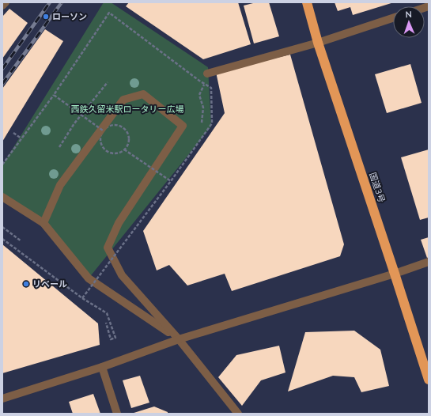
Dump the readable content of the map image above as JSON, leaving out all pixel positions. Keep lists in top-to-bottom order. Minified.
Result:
{"streets":{"highway":["国道3号"]},"parks":["西鉄久留米駅ロータリー広場"],"places":["ローソン","リベール"],"north":"top"}
